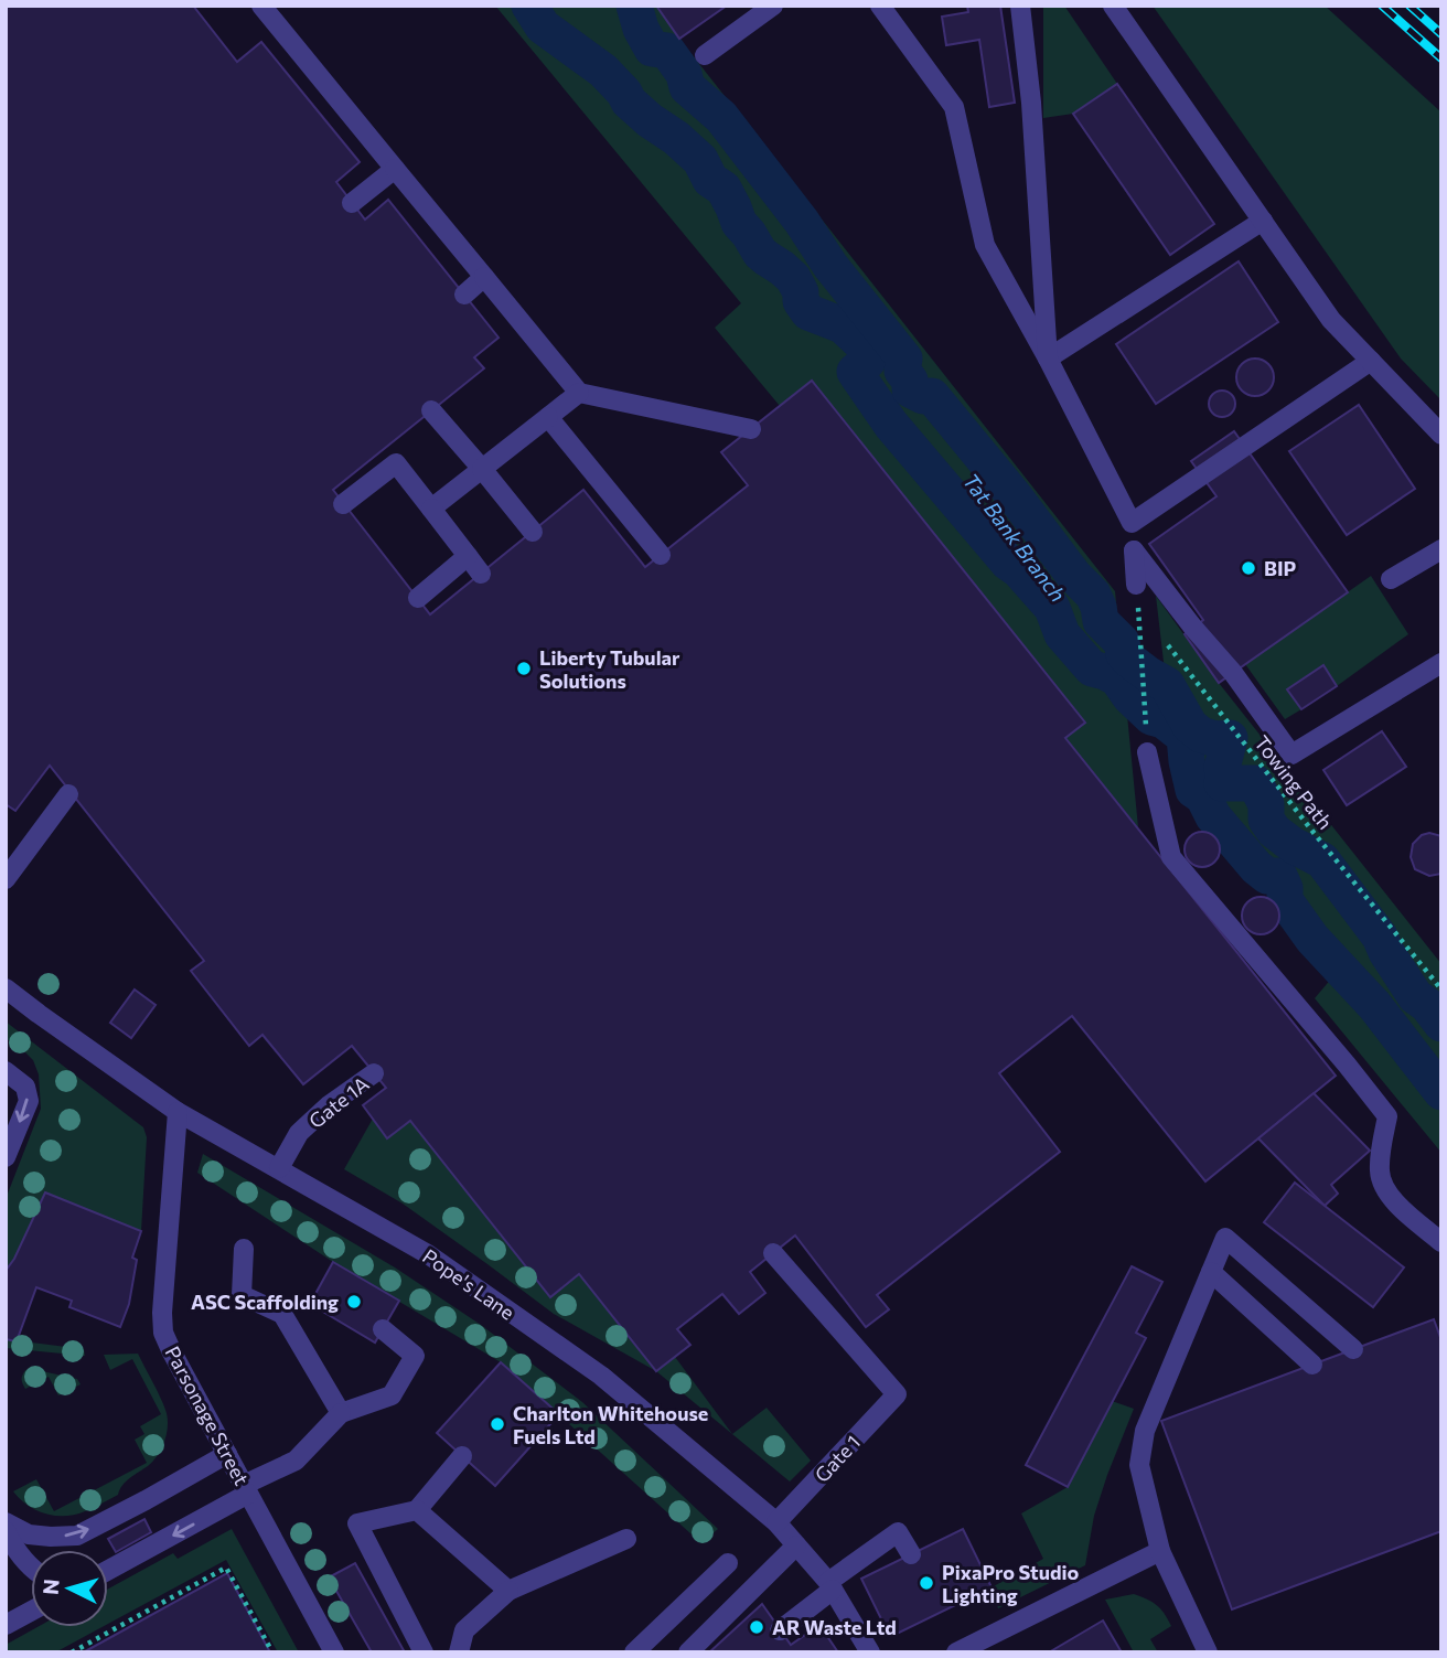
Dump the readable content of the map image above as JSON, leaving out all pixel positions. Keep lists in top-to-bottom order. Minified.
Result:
{"streets":{"street":["Gate 1A","Pope's Lane","Parsonage Street","Gate 1"],"path":["Towing Path"]},"crossings":[["Gate 1A","Pope's Lane"],["Pope's Lane","Parsonage Street"],["Pope's Lane","Gate 1"]],"water":["Tat Bank Branch"],"places":["BIP","Liberty Tubular Solutions","ASC Scaffolding","Charlton Whitehouse Fuels Ltd","PixaPro Studio Lighting","AR Waste Ltd"],"north":"left"}
